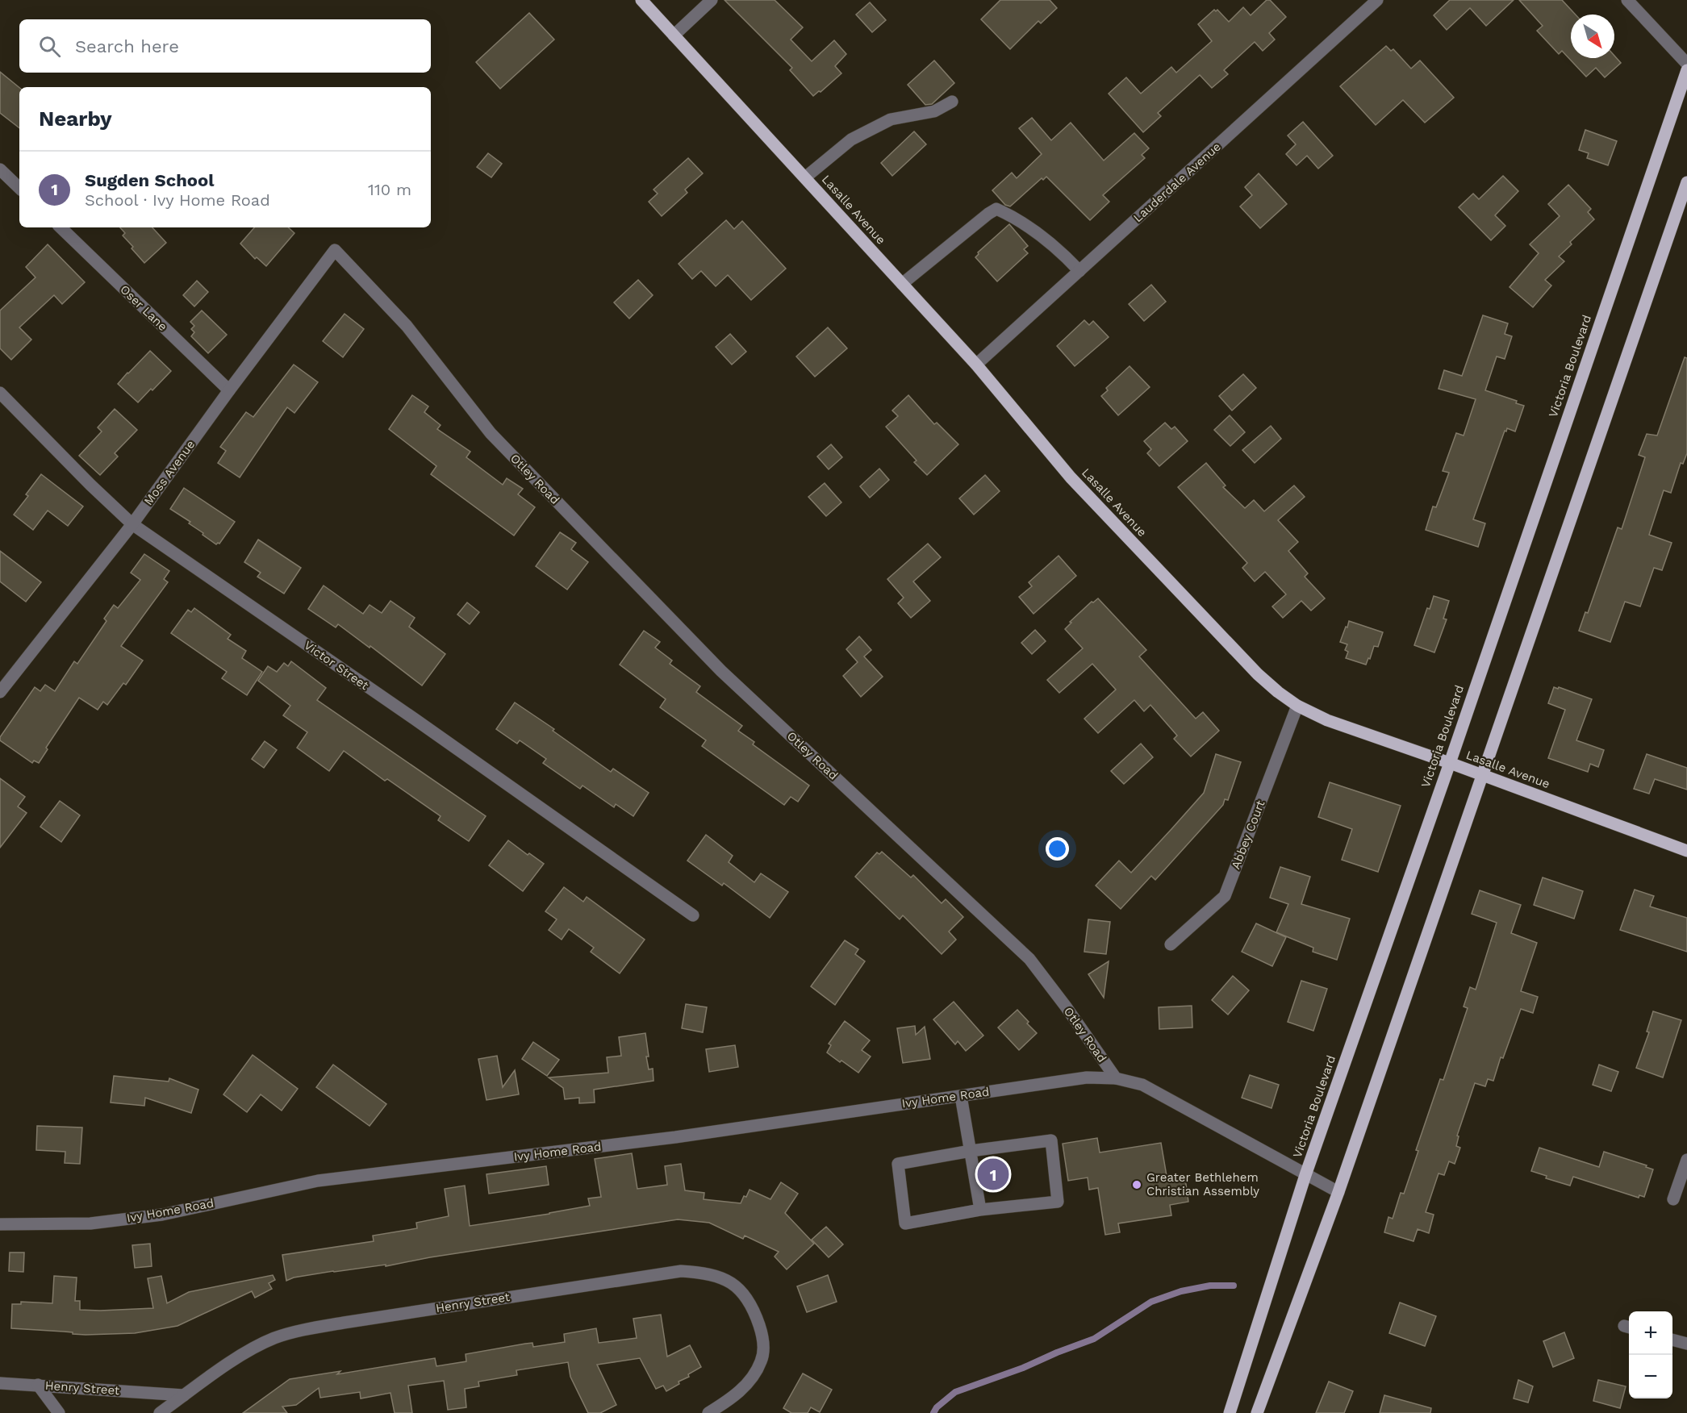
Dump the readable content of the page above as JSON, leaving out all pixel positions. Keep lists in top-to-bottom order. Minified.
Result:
{"streets":{"main road":["Lasalle Avenue","Victoria Boulevard"],"street":["Lauderdale Avenue","Oser Lane","Moss Avenue","Otley Road","Victor Street","Abbey Court","Ivy Home Road","Henry Street"]},"crossings":[["Lauderdale Avenue","Lasalle Avenue"],["Lasalle Avenue","Victoria Boulevard"],["Lasalle Avenue","Abbey Court"],["Oser Lane","Moss Avenue"],["Moss Avenue","Otley Road"],["Moss Avenue","Victor Street"],["Otley Road","Ivy Home Road"]],"places":["Greater Bethlehem Christian Assembly"],"north":"bottom right","page":{"search":"Search here","heading":"Nearby","list":[{"mark":"1","name":"Sugden School","note":"School · Ivy Home Road","value":"110 m"}],"pins":"1","map_buttons":["+","−"]}}
